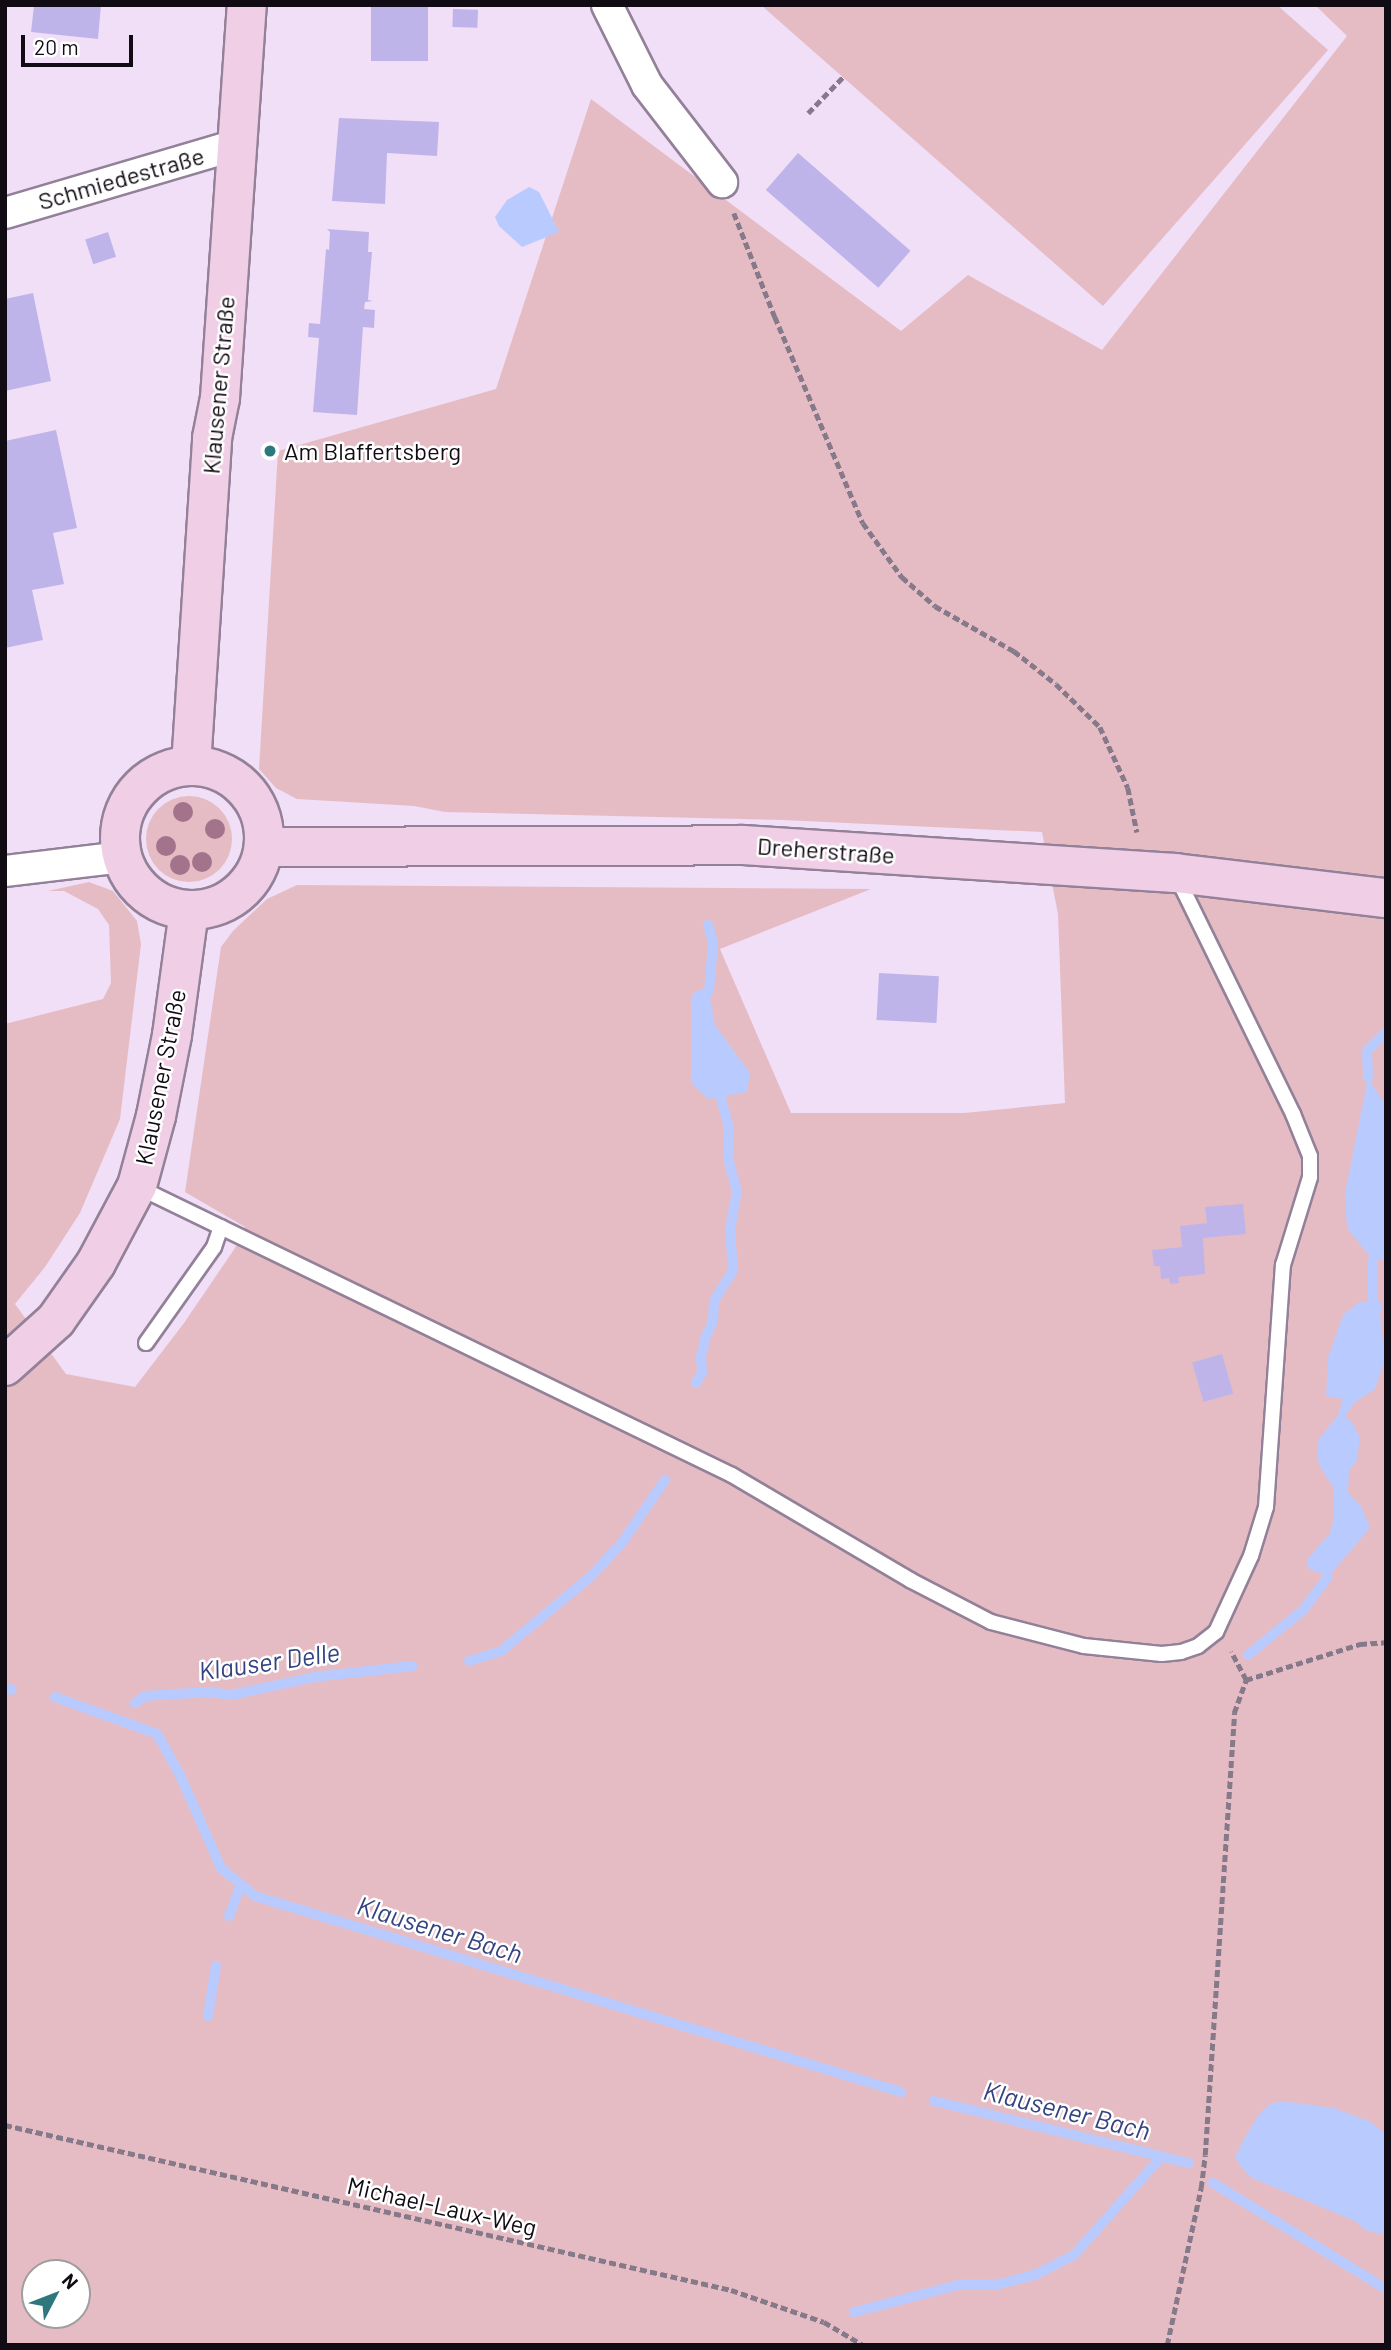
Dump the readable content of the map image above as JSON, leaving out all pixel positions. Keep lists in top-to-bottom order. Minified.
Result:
{"streets":{"main road":["Klausener Straße","Dreherstraße"],"street":["Schmiedestraße"],"path":["Michael-Laux-Weg"]},"crossings":[["Schmiedestraße","Klausener Straße"],["Klausener Straße","Dreherstraße"]],"water":["Klauser Delle","Klausener Bach"],"places":["Am Blaffertsberg"],"scale_bar":"20 m","north":"top right"}
